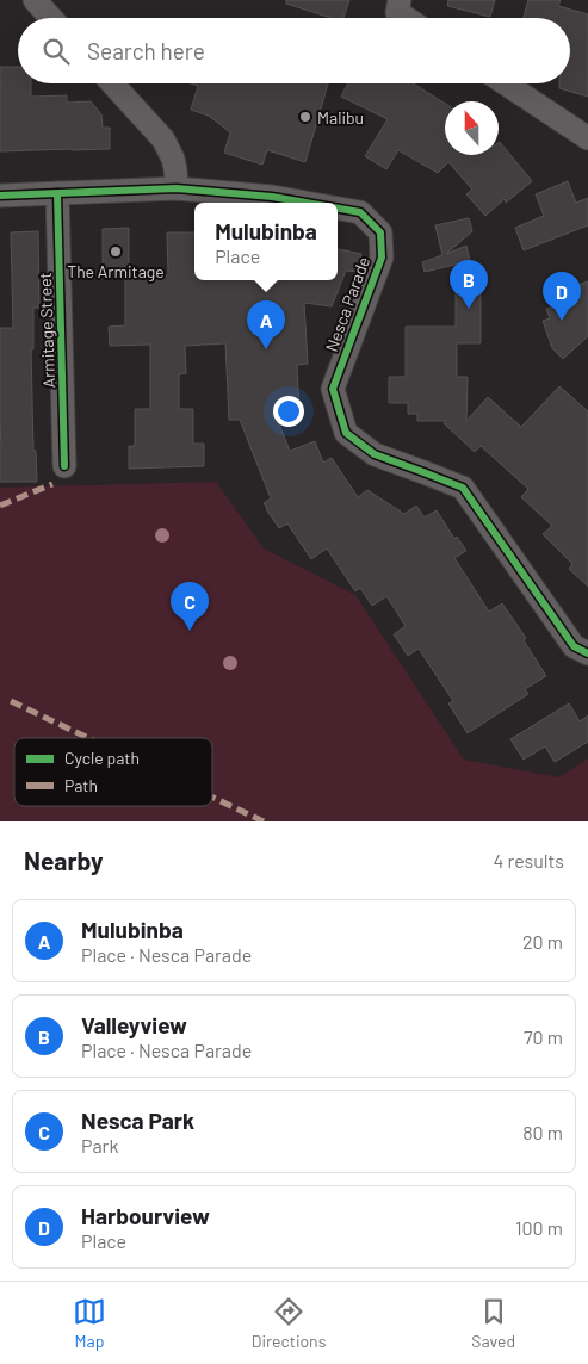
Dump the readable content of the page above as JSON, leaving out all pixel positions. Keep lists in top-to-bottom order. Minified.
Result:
{"streets":{"street":["Nesca Parade","Armitage Street"]},"crossings":[["Nesca Parade","Armitage Street"]],"places":["Malibu","The Armitage"],"legend":["Cycle path","Path"],"north":"top","page":{"search":"Search here","popup":["Mulubinba","Place"],"pins":["B","D","A","C"],"heading":["Nearby","4 results"],"list":[{"mark":"A","name":"Mulubinba","note":"Place · Nesca Parade","value":"20 m"},{"mark":"B","name":"Valleyview","note":"Place · Nesca Parade","value":"70 m"},{"mark":"C","name":"Nesca Park","note":"Park","value":"80 m"},{"mark":"D","name":"Harbourview","note":"Place","value":"100 m"}],"nav":["Map","Directions","Saved"]}}
